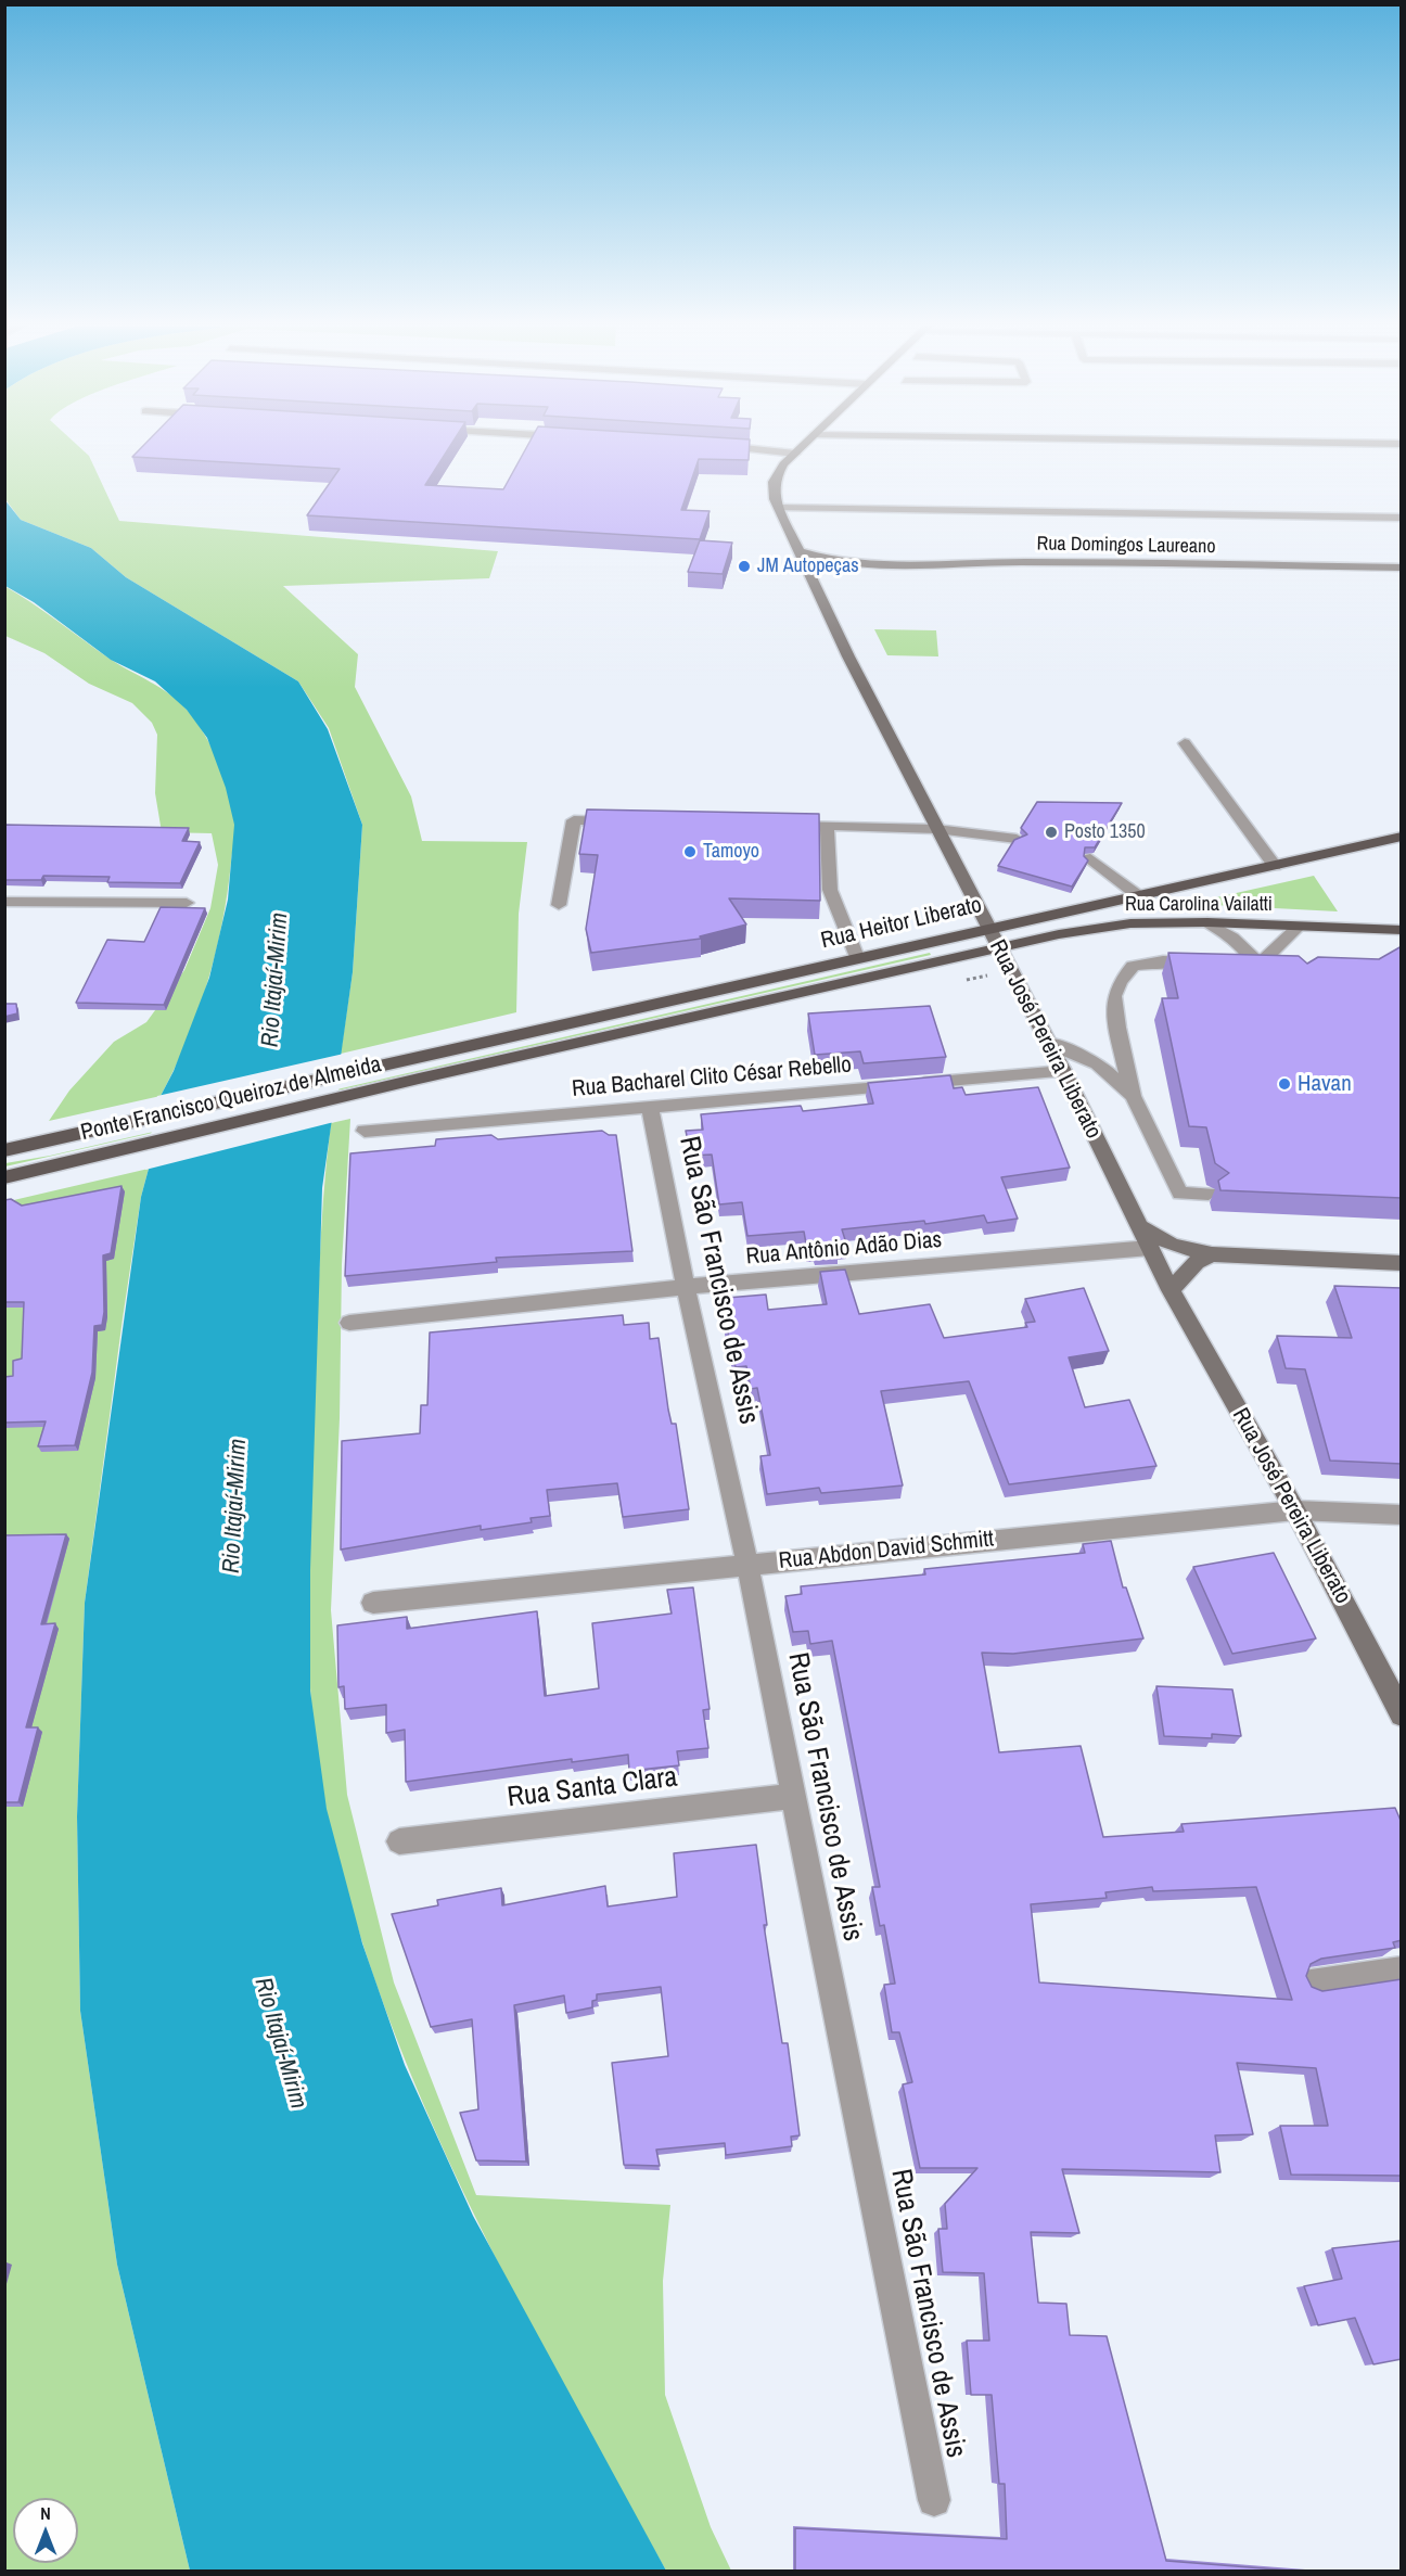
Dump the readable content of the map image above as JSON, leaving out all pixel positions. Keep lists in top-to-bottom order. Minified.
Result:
{"streets":{"main road":["Rua Domingos Laureano","Rua Carolina Vailatti","Rua Heitor Liberato","Rua José Pereira Liberato","Ponte Francisco Queiroz de Almeida"],"street":["Rua Bacharel Clito César Rebello","Rua Antônio Adão Dias","Rua São Francisco de Assis","Rua Abdon David Schmitt","Rua Santa Clara"]},"crossings":[["Rua Domingos Laureano","Rua José Pereira Liberato"],["Rua Carolina Vailatti","Rua Heitor Liberato"],["Rua Carolina Vailatti","Rua José Pereira Liberato"],["Rua Heitor Liberato","Rua José Pereira Liberato"],["Rua Heitor Liberato","Ponte Francisco Queiroz de Almeida"],["Rua José Pereira Liberato","Rua Bacharel Clito César Rebello"],["Rua José Pereira Liberato","Rua Antônio Adão Dias"],["Rua José Pereira Liberato","Rua Abdon David Schmitt"],["Rua Bacharel Clito César Rebello","Rua São Francisco de Assis"],["Rua Antônio Adão Dias","Rua São Francisco de Assis"],["Rua São Francisco de Assis","Rua Abdon David Schmitt"],["Rua São Francisco de Assis","Rua Santa Clara"]],"water":["Rio Itajaí-Mirim"],"places":["JM Autopeças","Posto 1350","Tamoyo","Havan"],"north":"top"}
